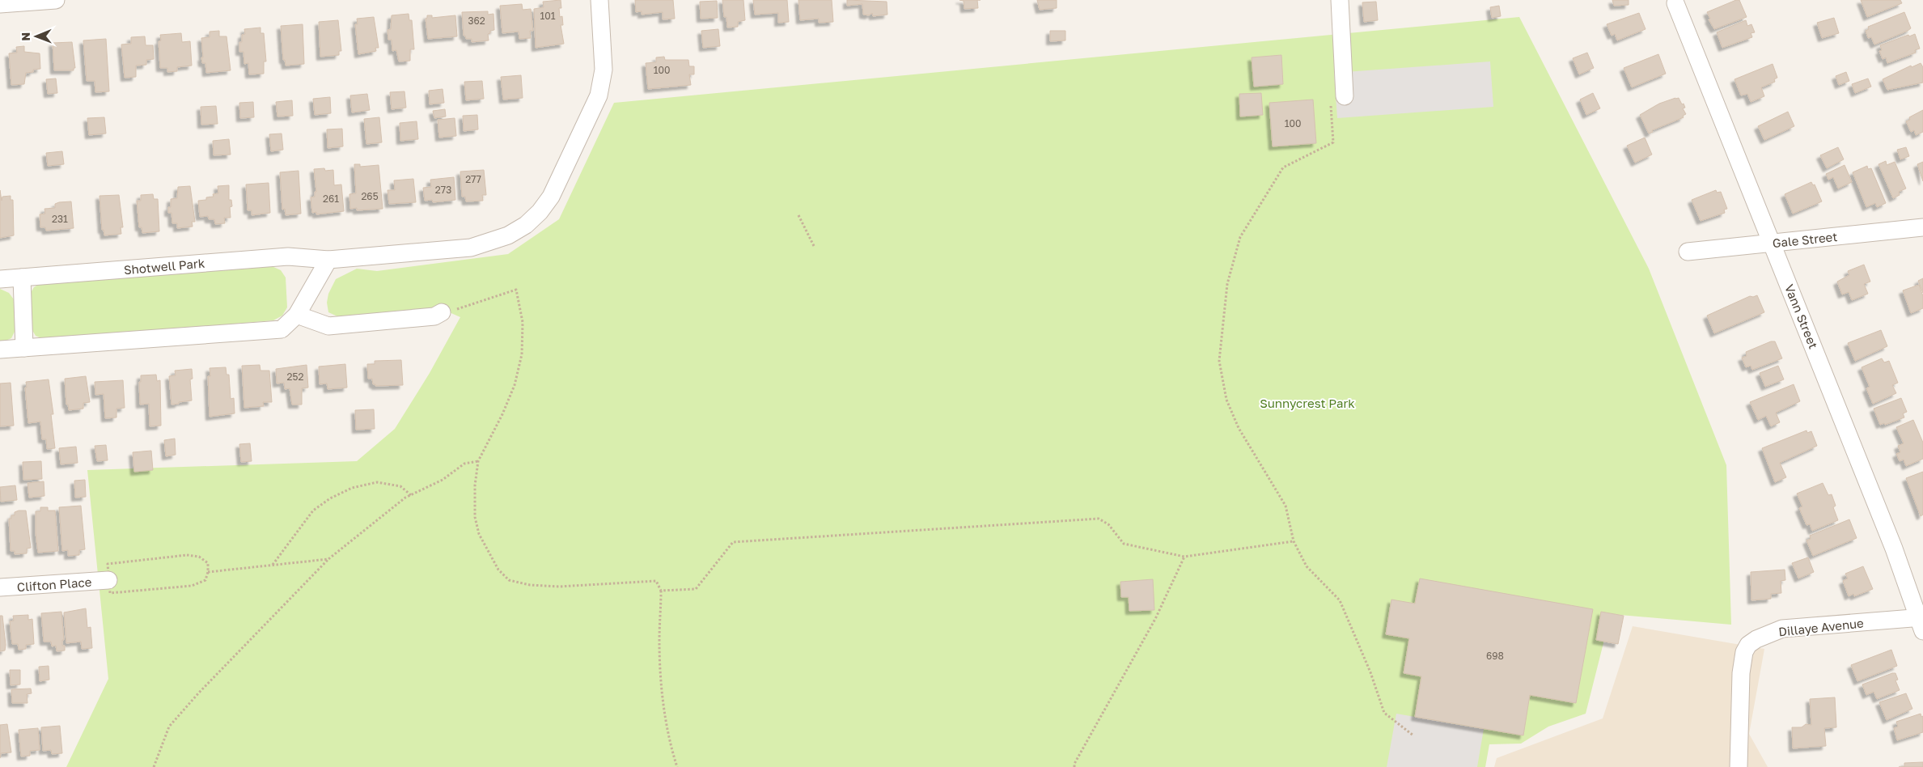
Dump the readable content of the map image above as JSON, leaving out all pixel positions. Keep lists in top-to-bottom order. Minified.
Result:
{"streets":{"street":["Gale Street","Shotwell Park","Vann Street","Clifton Place","Dillaye Avenue"]},"crossings":[["Gale Street","Vann Street"],["Vann Street","Dillaye Avenue"]],"parks":["Sunnycrest Park"],"house_numbers":["101","362","100","100","277","273","265","261","231","252","698"],"north":"left"}
